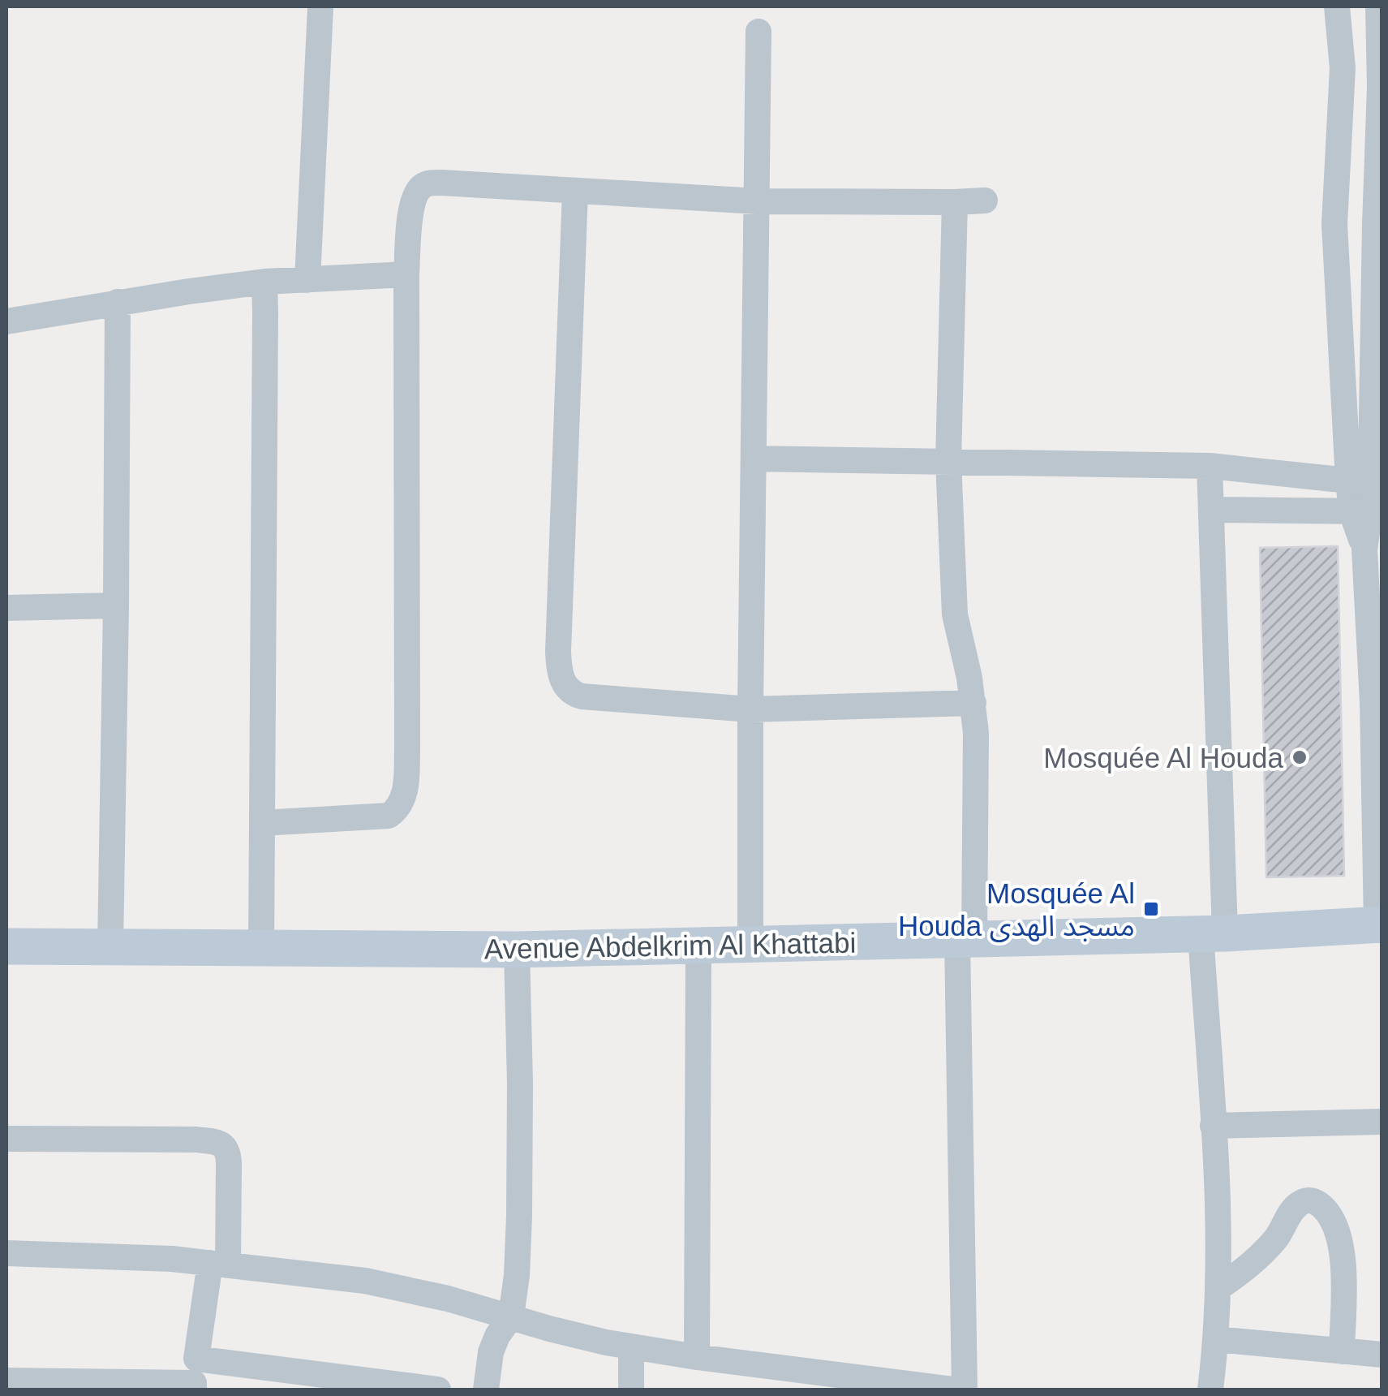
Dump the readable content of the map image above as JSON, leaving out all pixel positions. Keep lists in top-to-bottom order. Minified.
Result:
{"streets":{"main road":["Avenue Abdelkrim Al Khattabi"]},"places":{"other":["Mosquée Al Houda"],"transit":["Mosquée Al Houda مسجد الهدى"]}}
